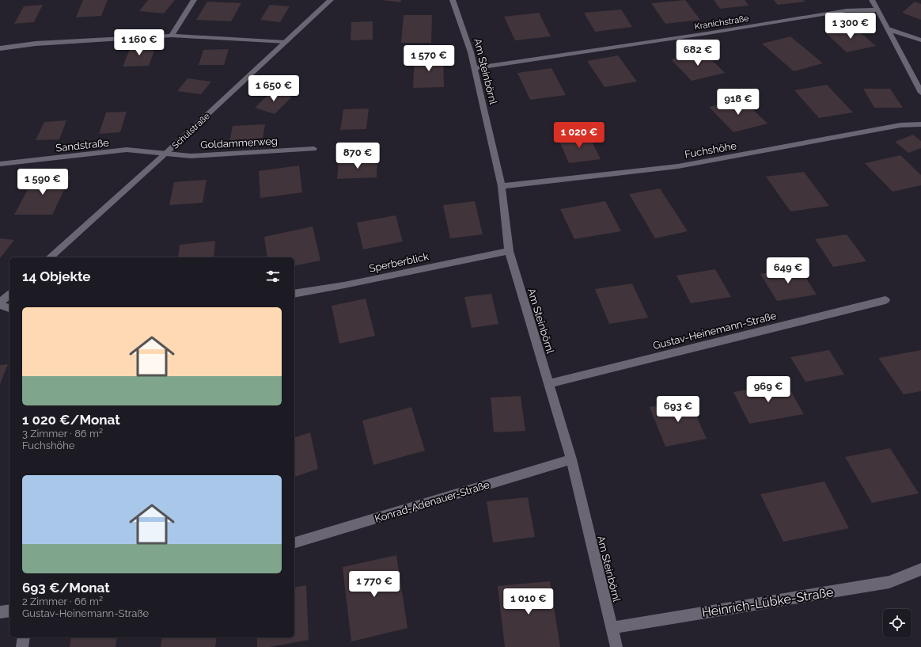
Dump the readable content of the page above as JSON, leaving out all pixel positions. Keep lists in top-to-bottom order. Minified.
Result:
{"streets":{"street":["Kranichstraße","Am Steinbörnl","Schulstraße","Goldammerweg","Sandstraße","Fuchshöhe","Sperberblick","Gustav-Heinemann-Straße","Konrad-Adenauer-Straße","Heinrich-Lübke-Straße"]},"crossings":[["Kranichstraße","Am Steinbörnl"],["Am Steinbörnl","Fuchshöhe"],["Am Steinbörnl","Sperberblick"],["Am Steinbörnl","Gustav-Heinemann-Straße"],["Am Steinbörnl","Konrad-Adenauer-Straße"],["Am Steinbörnl","Heinrich-Lübke-Straße"],["Schulstraße","Goldammerweg"],["Schulstraße","Sandstraße"],["Goldammerweg","Sandstraße"]],"page":{"price":["1 300 €","1 160 €","682 €","1 570 €","1 650 €","918 €","1 020 €","870 €","1 590 €","649 €","969 €","693 €","1 770 €","1 010 €"],"heading":"14 Objekte","list":[{"name":"1 020 €/Monat","note":"3 Zimmer · 86 m² · Fuchshöhe"},{"name":"693 €/Monat","note":"2 Zimmer · 66 m² · Gustav-Heinemann-Straße"}]}}
